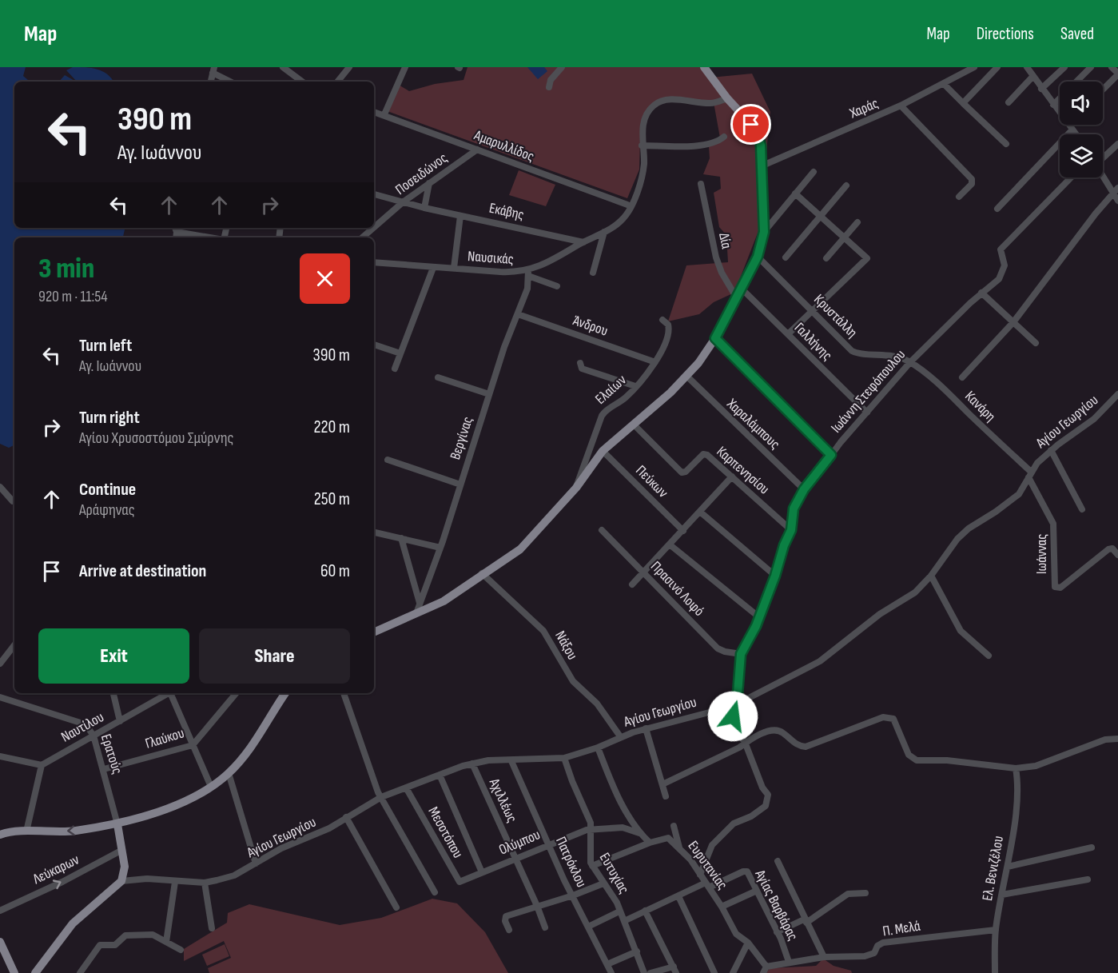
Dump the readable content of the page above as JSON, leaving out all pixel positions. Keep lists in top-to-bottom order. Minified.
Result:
{"streets":{"main road":["Ερατούς"],"street":["Χαράς","Αμαρυλλίδος","Ποσειδώνος","Εκάβης","Δία","Ναυσικάς","Κρυστάλλη","Άνδρου","Γαλλήνης","Ελαίων","Ιωάννη Στεφόπουλου","Κανάρη","Αγίου Γεωργίου","Χαραλάμπους","Βεργίνας","Καρπενησίου","Πεύκων","Ιωάννας","Πρασινό Λοφό","Νάξου","Ναυτίλου","Γλαύκου","Αχιλλέως","Μεσοτόπου","Ολύμπου","Πατρόκλου","Ευρυτανίας","Ελ. Βενιζέλου","Λεύκαρων","Ευτυχίας","Αγίας Βαρβάρας","Π. Μελά"]},"crossings":[["Αμαρυλλίδος","Ποσειδώνος"],["Ποσειδώνος","Εκάβης"],["Εκάβης","Ναυσικάς"],["Ναυσικάς","Βεργίνας"],["Κρυστάλλη","Ιωάννη Στεφόπουλου"],["Κρυστάλλη","Κανάρη"],["Άνδρου","Ελαίων"],["Άνδρου","Βεργίνας"],["Γαλλήνης","Ιωάννη Στεφόπουλου"],["Ιωάννη Στεφόπουλου","Κανάρη"],["Ιωάννη Στεφόπουλου","Αγίου Γεωργίου"],["Ιωάννη Στεφόπουλου","Χαραλάμπους"],["Ιωάννη Στεφόπουλου","Καρπενησίου"],["Ιωάννη Στεφόπουλου","Πρασινό Λοφό"],["Κανάρη","Αγίου Γεωργίου"],["Κανάρη","Ιωάννας"],["Αγίου Γεωργίου","Ιωάννας"],["Αγίου Γεωργίου","Νάξου"],["Αγίου Γεωργίου","Ερατούς"],["Αγίου Γεωργίου","Αχιλλέως"],["Αγίου Γεωργίου","Μεσοτόπου"],["Αγίου Γεωργίου","Πατρόκλου"],["Αγίου Γεωργίου","Ευτυχίας"],["Ναυτίλου","Ερατούς"],["Γλαύκου","Ερατούς"],["Ερατούς","Λεύκαρων"],["Αχιλλέως","Ολύμπου"],["Μεσοτόπου","Ολύμπου"],["Ολύμπου","Πατρόκλου"],["Ολύμπου","Ευτυχίας"],["Ευρυτανίας","Αγίας Βαρβάρας"],["Ευρυτανίας","Π. Μελά"],["Ελ. Βενιζέλου","Π. Μελά"],["Αγίας Βαρβάρας","Π. Μελά"]],"one_way":["Λεύκαρων"],"page":{"header":"Map","nav":["Map","Directions","Saved"],"turn":["390 m","Αγ. Ιωάννου"],"heading":["3 min","920 m · 11:54"],"list":[{"name":"Turn left","note":"Αγ. Ιωάννου","value":"390 m"},{"name":"Turn right","note":"Αγίου Χρυσοστόμου Σμύρνης","value":"220 m"},{"name":"Continue","note":"Αράφηνας","value":"250 m"},{"name":"Arrive at destination","value":"60 m"}],"buttons":["Exit","Share"]}}
